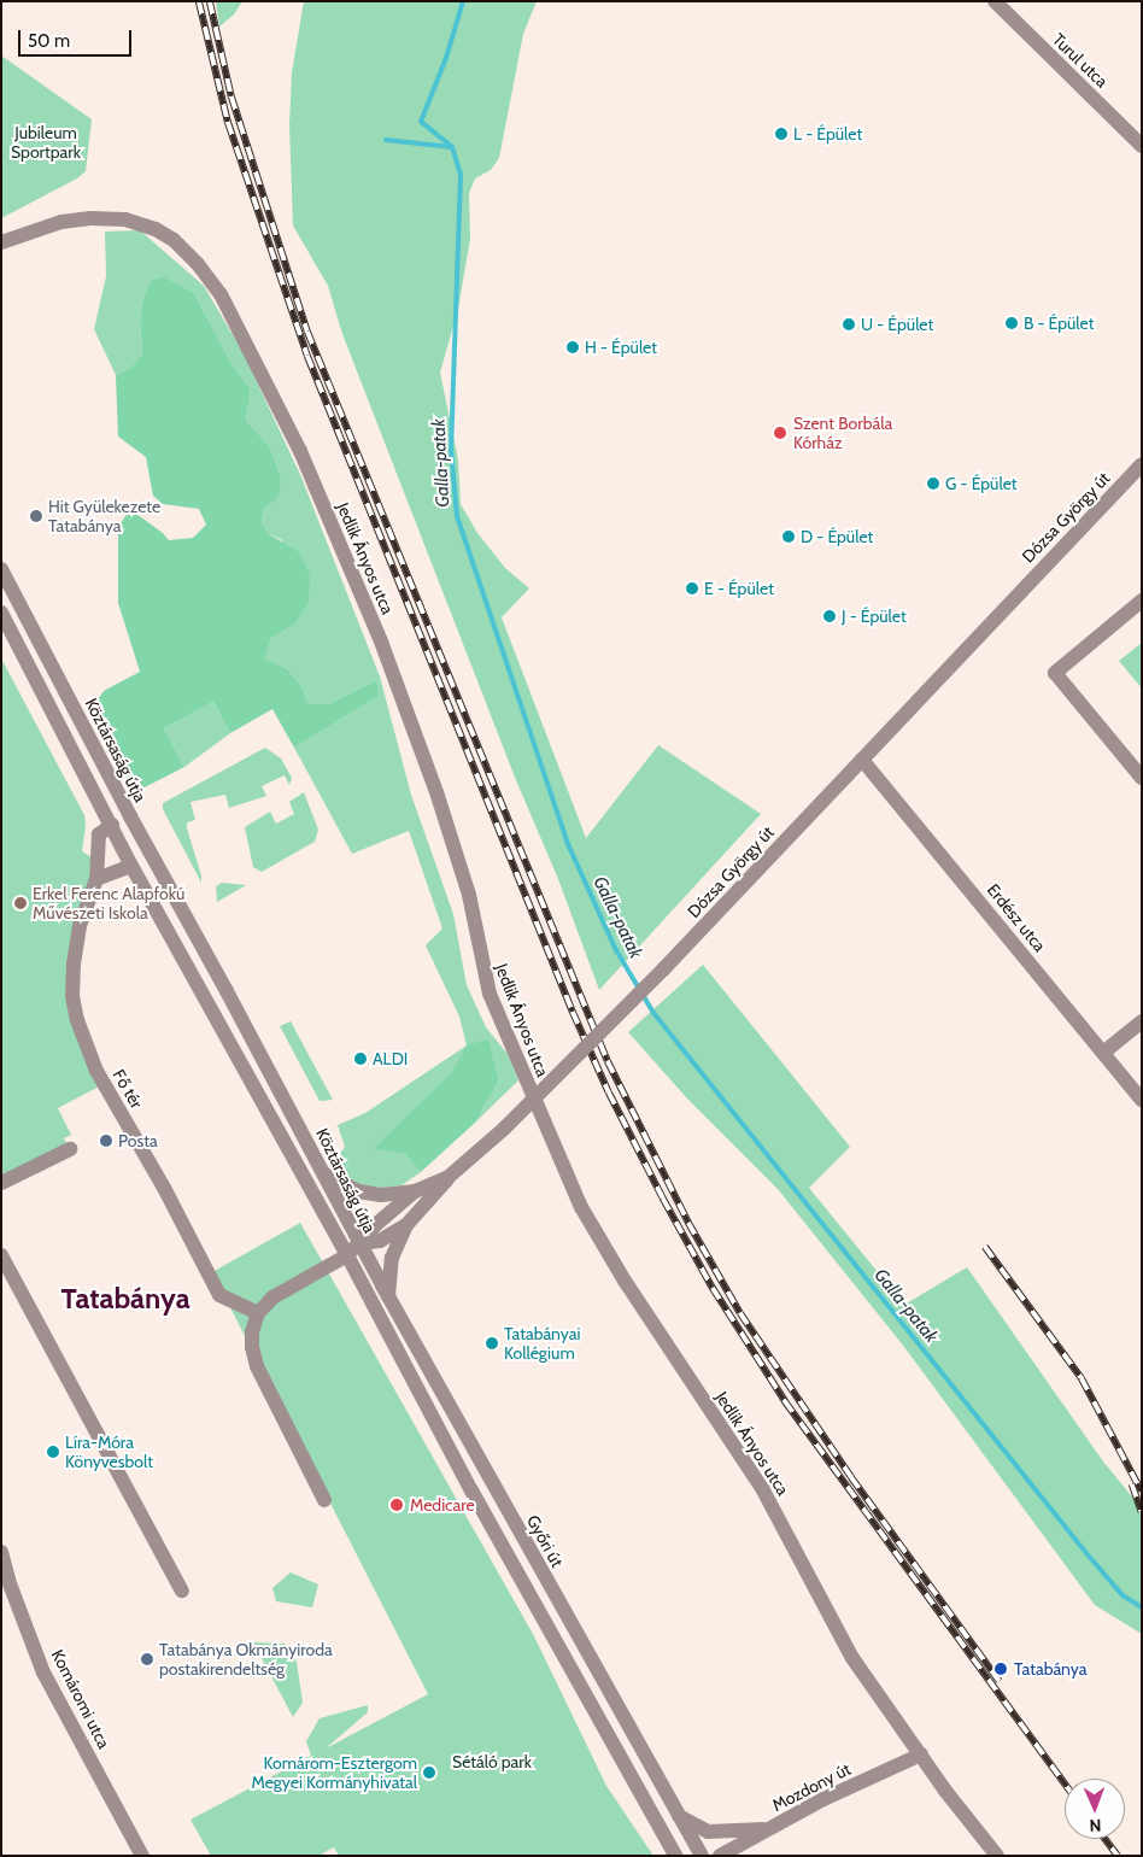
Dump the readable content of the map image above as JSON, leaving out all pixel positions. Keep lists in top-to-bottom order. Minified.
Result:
{"streets":{"street":["Turul utca","Dózsa György út","Jedlik Ányos utca","Köztársaság útja","Erdész utca","Fő tér","Győri út","Komáromi utca","Mozdony út"]},"crossings":[["Dózsa György út","Köztársaság útja"],["Dózsa György út","Erdész utca"],["Dózsa György út","Győri út"],["Jedlik Ányos utca","Mozdony út"],["Köztársaság útja","Fő tér"],["Köztársaság útja","Győri út"]],"districts":["Tatabánya"],"water":["Galla-patak"],"parks":["Jubileum Sportpark","Sétáló park"],"places":["L - Épület","B - Épület","U - Épület","H - Épület","Szent Borbála Kórház","G - Épület","Hit Gyülekezete Tatabánya","D - Épület","E - Épület","J - Épület","Erkel Ferenc Alapfokú Művészeti Iskola","ALDI","Posta","Tatabányai Kollégium","Líra-Móra Könyvesbolt","Medicare","Tatabánya Okmányiroda postakirendeltség","Tatabánya","Komárom-Esztergom Megyei Kormányhivatal"],"scale_bar":"50 m","north":"bottom"}
